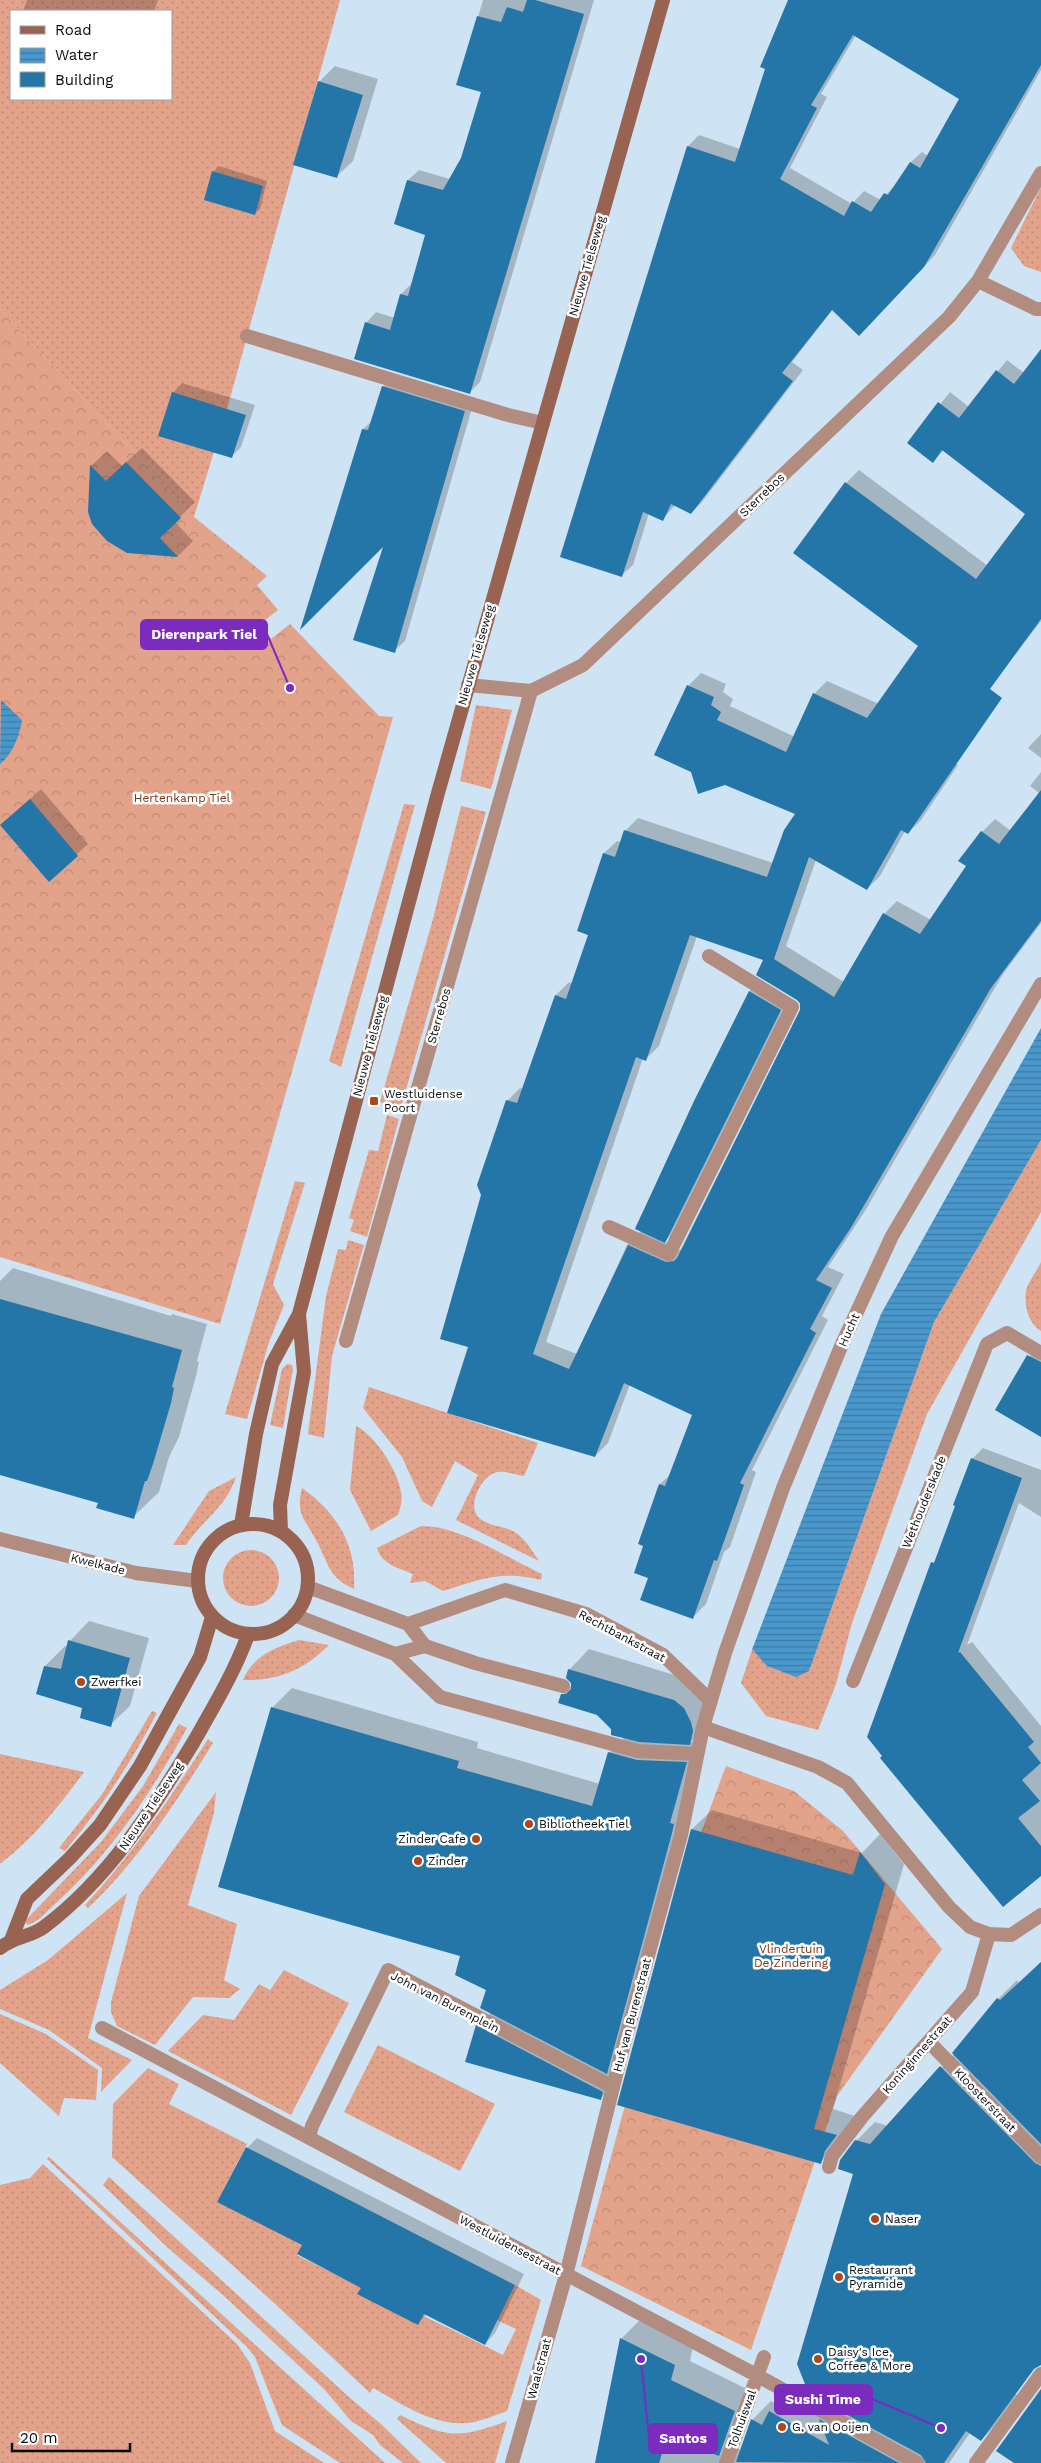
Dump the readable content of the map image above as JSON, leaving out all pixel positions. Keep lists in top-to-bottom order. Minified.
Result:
{"streets":{"main road":["Nieuwe Tielseweg"],"street":["Sterrebos","Hucht","Wethouderskade","Kwelkade","Rechtbankstraat","John van Burenplein","Huf van Burenstraat","Koninginnestraat","Kloosterstraat","Westluidensestraat","Waalstraat","Tolhuiswal"]},"crossings":[["Nieuwe Tielseweg","Kwelkade"],["Hucht","Rechtbankstraat"],["John van Burenplein","Huf van Burenstraat"],["John van Burenplein","Westluidensestraat"],["Huf van Burenstraat","Westluidensestraat"],["Huf van Burenstraat","Waalstraat"],["Koninginnestraat","Kloosterstraat"],["Westluidensestraat","Waalstraat"],["Westluidensestraat","Tolhuiswal"]],"parks":["Hertenkamp Tiel","Vlindertuin De Zindering"],"places":{"other":["Dierenpark Tiel","Zwerfkei","Bibliotheek Tiel","Zinder Cafe","Zinder","Naser","Restaurant Pyramide","Santos","Daisy's Ice, Coffee & More","G. van Ooijen","Sushi Time"],"transit":["Westluidense Poort"]},"legend":["Road","Water","Building"],"scale_bar":"20 m"}
